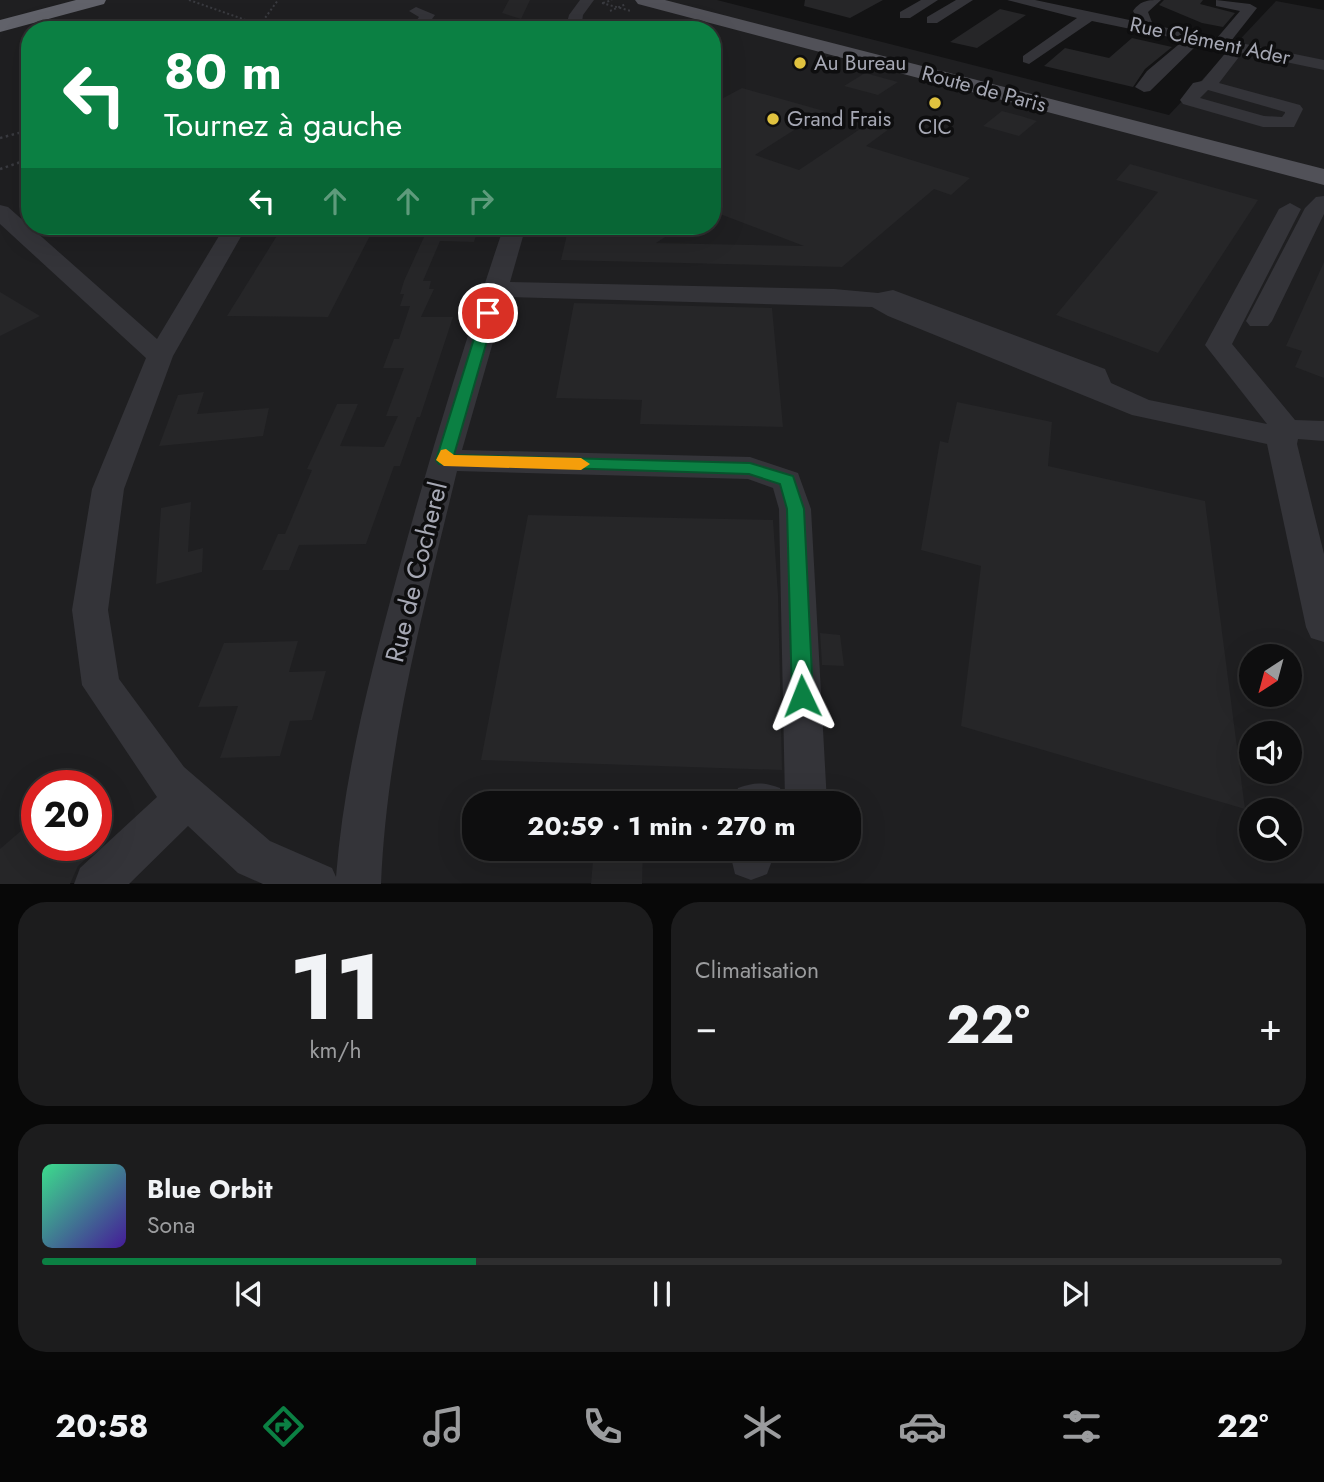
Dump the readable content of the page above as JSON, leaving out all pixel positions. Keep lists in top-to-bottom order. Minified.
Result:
{"streets":{"main road":["Route de Paris"],"street":["Rue Clément Ader","Rue de Cocherel"]},"places":["Au Bureau","CIC","Grand Frais"],"north":"bottom left","page":{"turn":["80 m","Tournez à gauche"],"limit":"20","trip":"20:59 · 1 min · 270 m","tile":[["11","km/h"],"Climatisation"],"heat":["−","22°","+"],"song":["Blue Orbit","Sona"],"tabs":["20:58","22°"]}}
